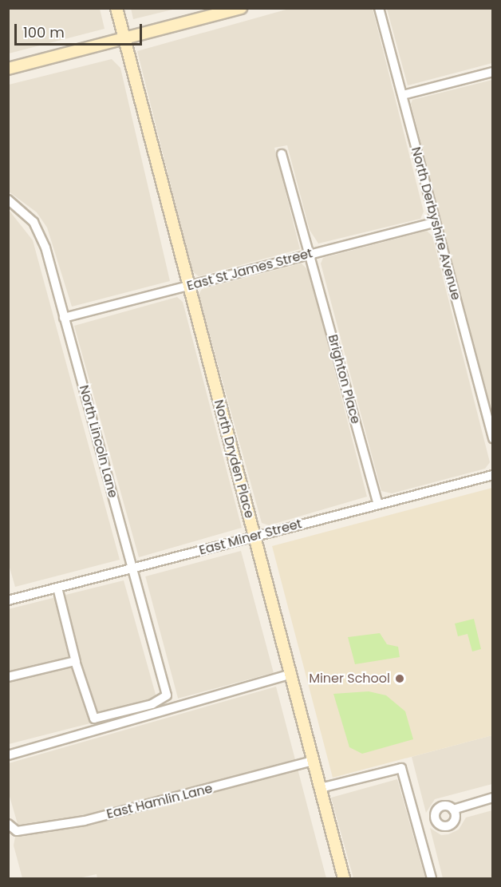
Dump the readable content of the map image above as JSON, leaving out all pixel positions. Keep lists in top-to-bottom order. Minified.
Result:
{"streets":{"street":["North Derbyshire Avenue","East St James Street","Brighton Place","North Lincoln Lane","North Dryden Place","East Miner Street","East Hamlin Lane"]},"crossings":[["North Derbyshire Avenue","East St James Street"],["East St James Street","Brighton Place"],["East St James Street","North Lincoln Lane"],["East St James Street","North Dryden Place"],["Brighton Place","East Miner Street"],["North Lincoln Lane","East Miner Street"],["North Dryden Place","East Miner Street"],["North Dryden Place","East Hamlin Lane"]],"places":["Miner School"],"scale_bar":"100 m"}
